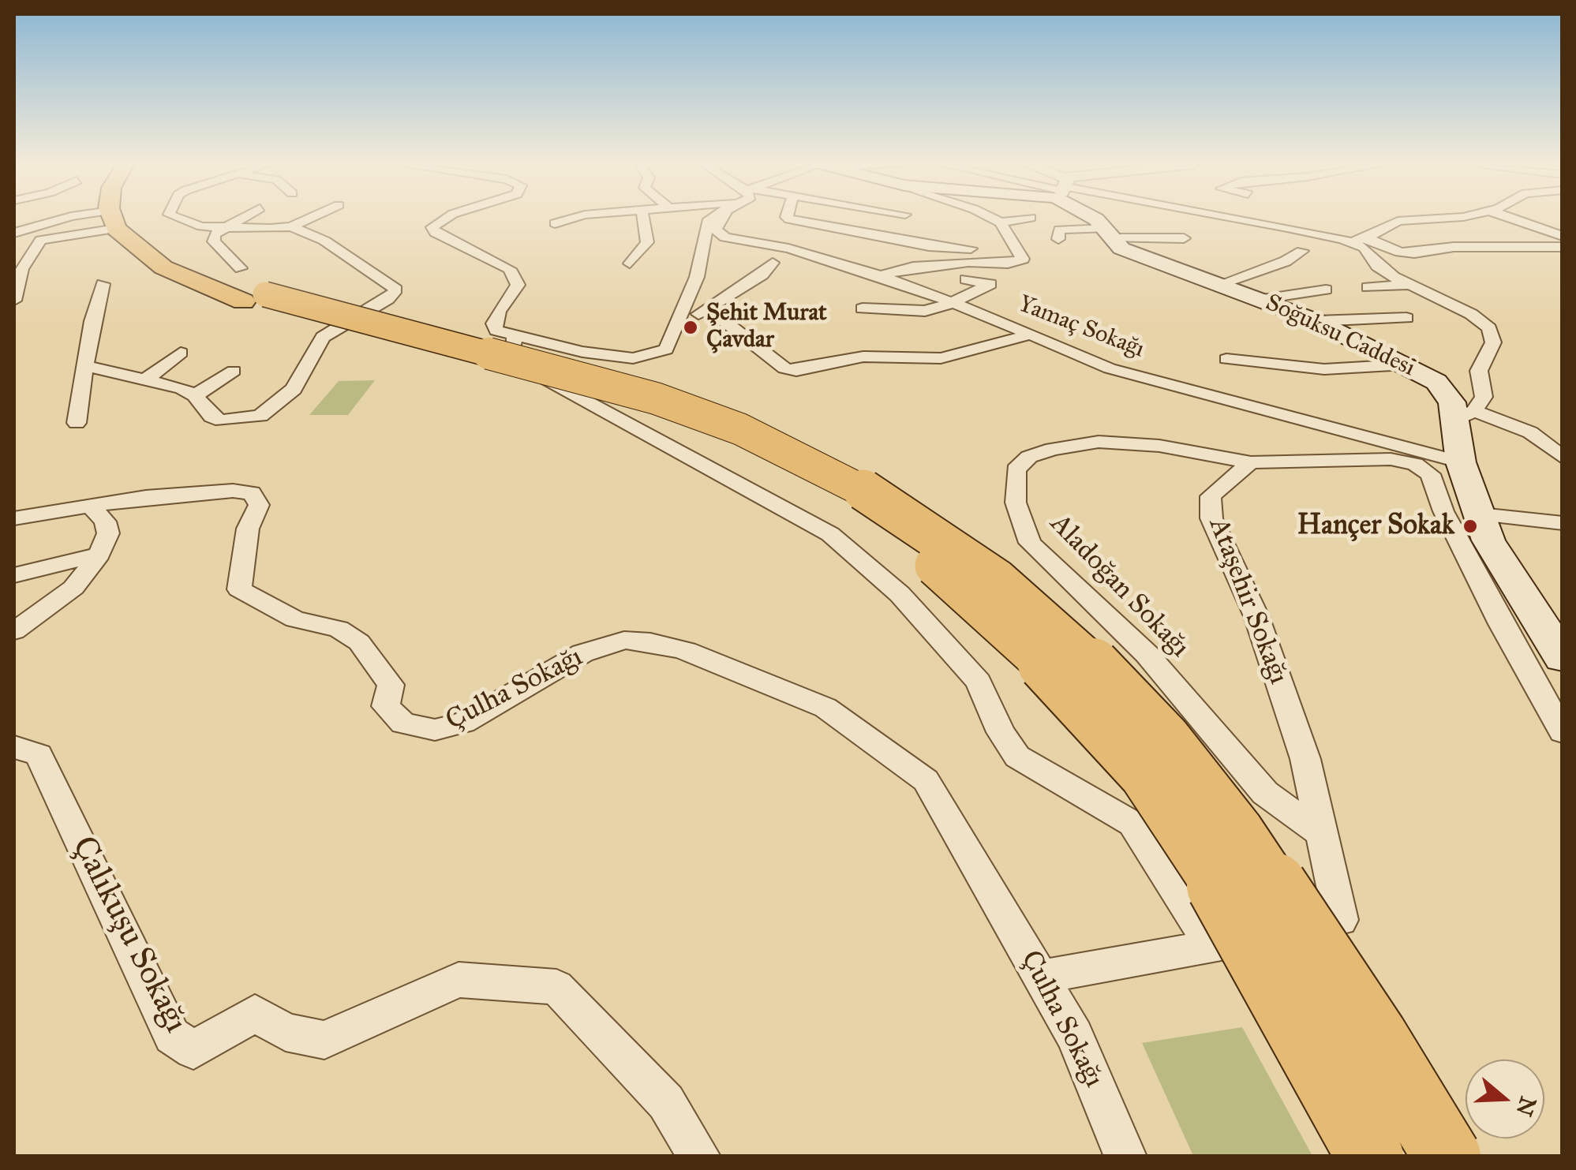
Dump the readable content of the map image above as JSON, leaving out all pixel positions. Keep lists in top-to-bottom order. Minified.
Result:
{"streets":{"main road":["Soğuksu Caddesi"],"street":["Yamaç Sokağı","Aladoğan Sokağı","Ataşehir Sokağı","Çulha Sokağı","Çalıkuşu Sokağı"]},"crossings":[["Yamaç Sokağı","Soğuksu Caddesi"],["Aladoğan Sokağı","Ataşehir Sokağı"],["Ataşehir Sokağı","Çulha Sokağı"]],"places":["Şehit Murat Çavdar","Hançer Sokak"],"north":"right"}
